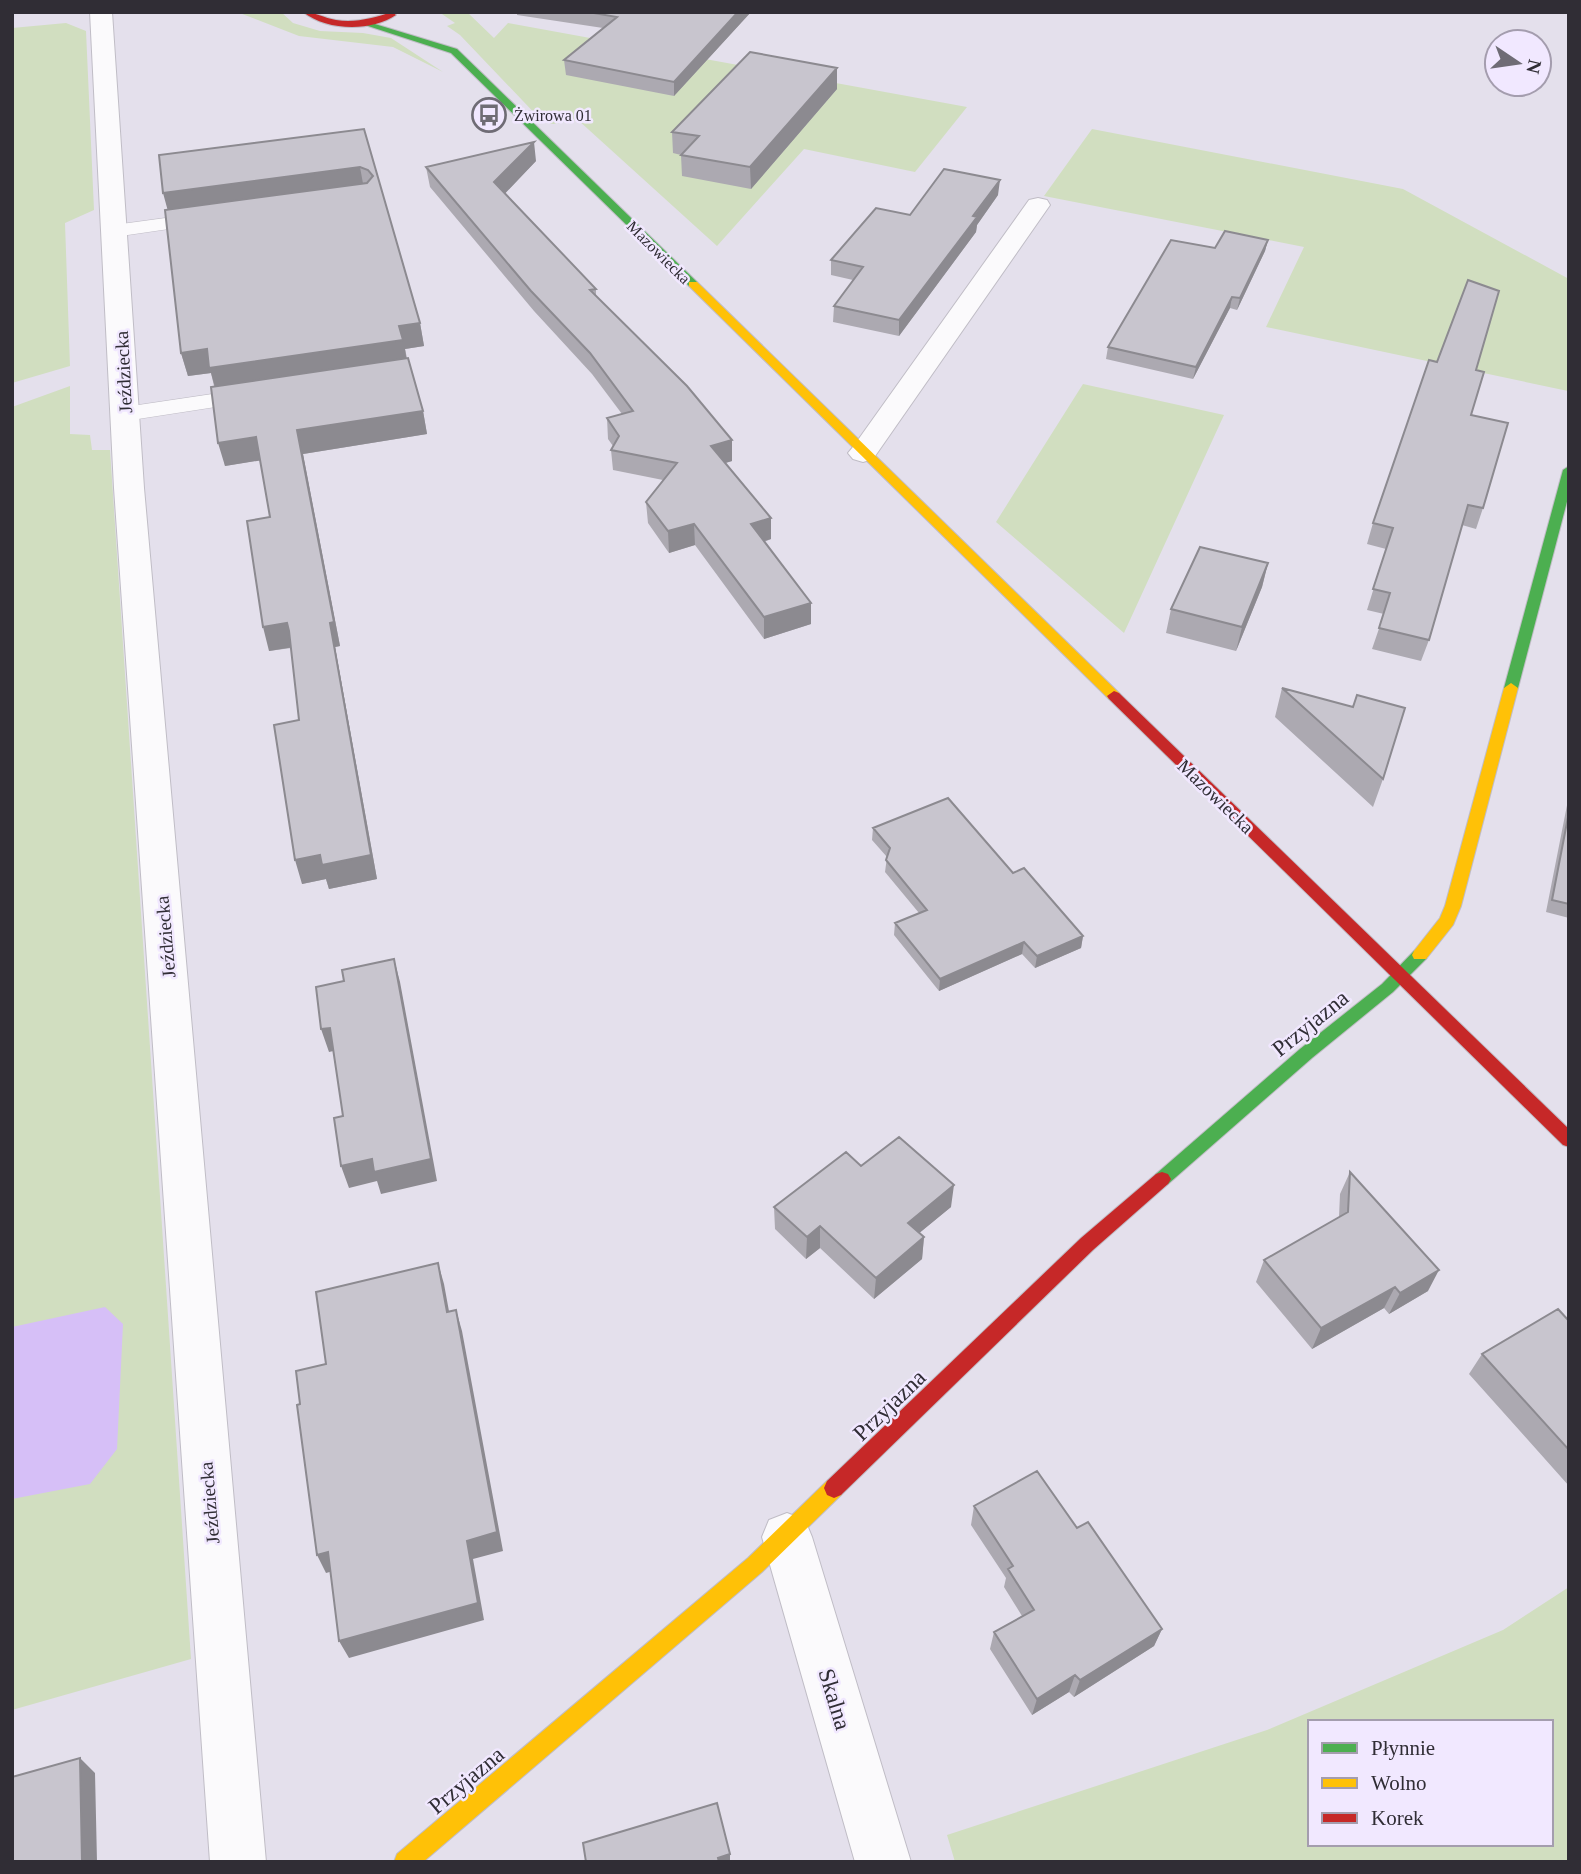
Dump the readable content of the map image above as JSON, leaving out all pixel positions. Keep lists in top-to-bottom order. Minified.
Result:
{"streets":{"street":["Mazowiecka","Jeździecka","Przyjazna","Skalna"]},"crossings":[["Mazowiecka","Przyjazna"],["Przyjazna","Skalna"]],"places":{"bus stop":["Żwirowa 01"]},"legend":["Płynnie","Wolno","Korek"],"north":"right"}
